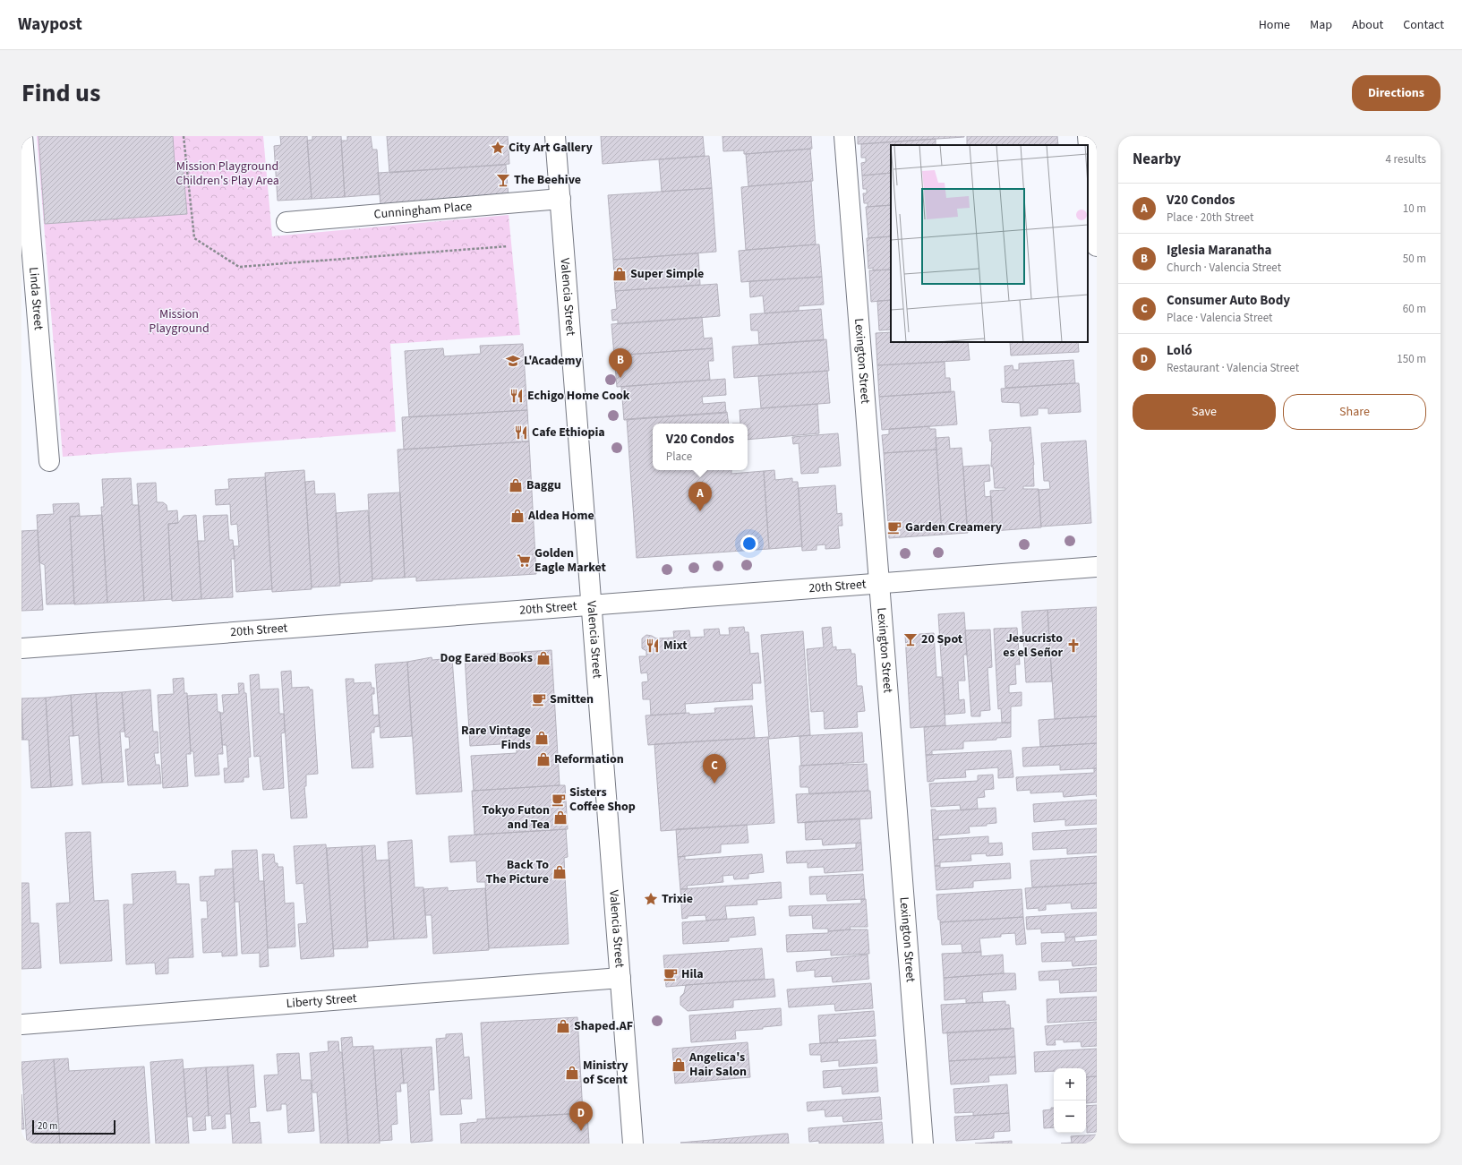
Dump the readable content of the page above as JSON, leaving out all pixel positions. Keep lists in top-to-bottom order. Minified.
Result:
{"streets":{"street":["Cunningham Place","Valencia Street","Linda Street","Lexington Street","20th Street","Liberty Street"]},"crossings":[["Cunningham Place","Valencia Street"],["Valencia Street","20th Street"],["Valencia Street","Liberty Street"],["Lexington Street","20th Street"]],"parks":["Mission Playground Children's Play Area","Mission Playground"],"places":{"place":["City Art Gallery","Trixie"],"bar":["The Beehive","20 Spot"],"shop":["Super Simple","Baggu","Aldea Home","Dog Eared Books","Rare Vintage Finds","Reformation","Tokyo Futon and Tea","Back To The Picture","Shaped.AF","Angelica's Hair Salon","Ministry of Scent"],"school or university":["L'Academy"],"restaurant":["Echigo Home Cook","Cafe Ethiopia","Mixt"],"cafe":["Garden Creamery","Smitten","Sisters Coffee Shop","Hila"],"supermarket":["Golden Eagle Market"],"church":["Jesucristo es el Señor"]},"scale_bar":"20 m","page":{"header":"Waypost","nav":["Home","Map","About","Contact"],"title":"Find us","buttons":["Directions",["Save","Share"]],"heading":["Nearby","4 results"],"list":[{"mark":"A","name":"V20 Condos","note":"Place · 20th Street","value":"10 m"},{"mark":"B","name":"Iglesia Maranatha","note":"Church · Valencia Street","value":"50 m"},{"mark":"C","name":"Consumer Auto Body","note":"Place · Valencia Street","value":"60 m"},{"mark":"D","name":"Loló","note":"Restaurant · Valencia Street","value":"150 m"}],"pins":["B","A","C","D"],"popup":["V20 Condos","Place"],"map_buttons":["+","−"],"scale":"20 m"}}
